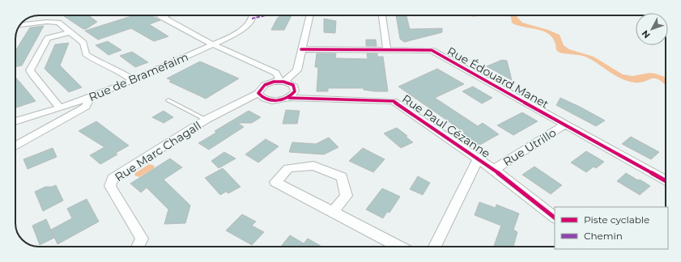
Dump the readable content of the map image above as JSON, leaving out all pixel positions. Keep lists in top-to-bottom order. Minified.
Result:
{"streets":{"street":["Rue de Bramefaim","Rue Édouard Manet","Rue Paul Cézanne","Rue Utrillo","Rue Marc Chagall"]},"crossings":[["Rue Édouard Manet","Rue Utrillo"],["Rue Paul Cézanne","Rue Utrillo"],["Rue Paul Cézanne","Rue Marc Chagall"]],"legend":["Piste cyclable","Chemin"],"north":"bottom left"}
